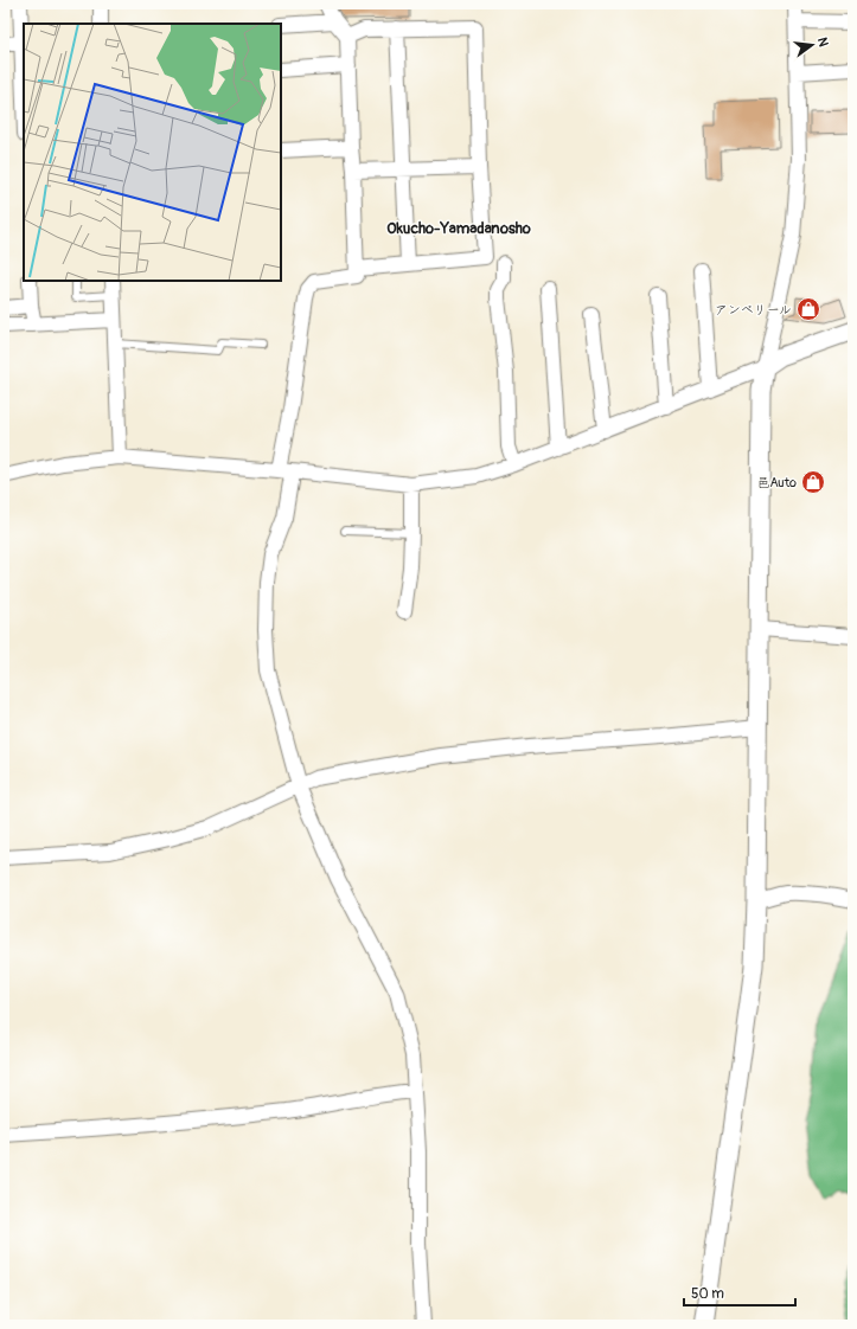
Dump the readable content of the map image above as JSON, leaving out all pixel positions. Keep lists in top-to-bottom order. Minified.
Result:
{"districts":["Okucho-Yamadanosho"],"places":{"shop":["アンベリール","邑Auto"]},"scale_bar":"50 m","north":"right"}
